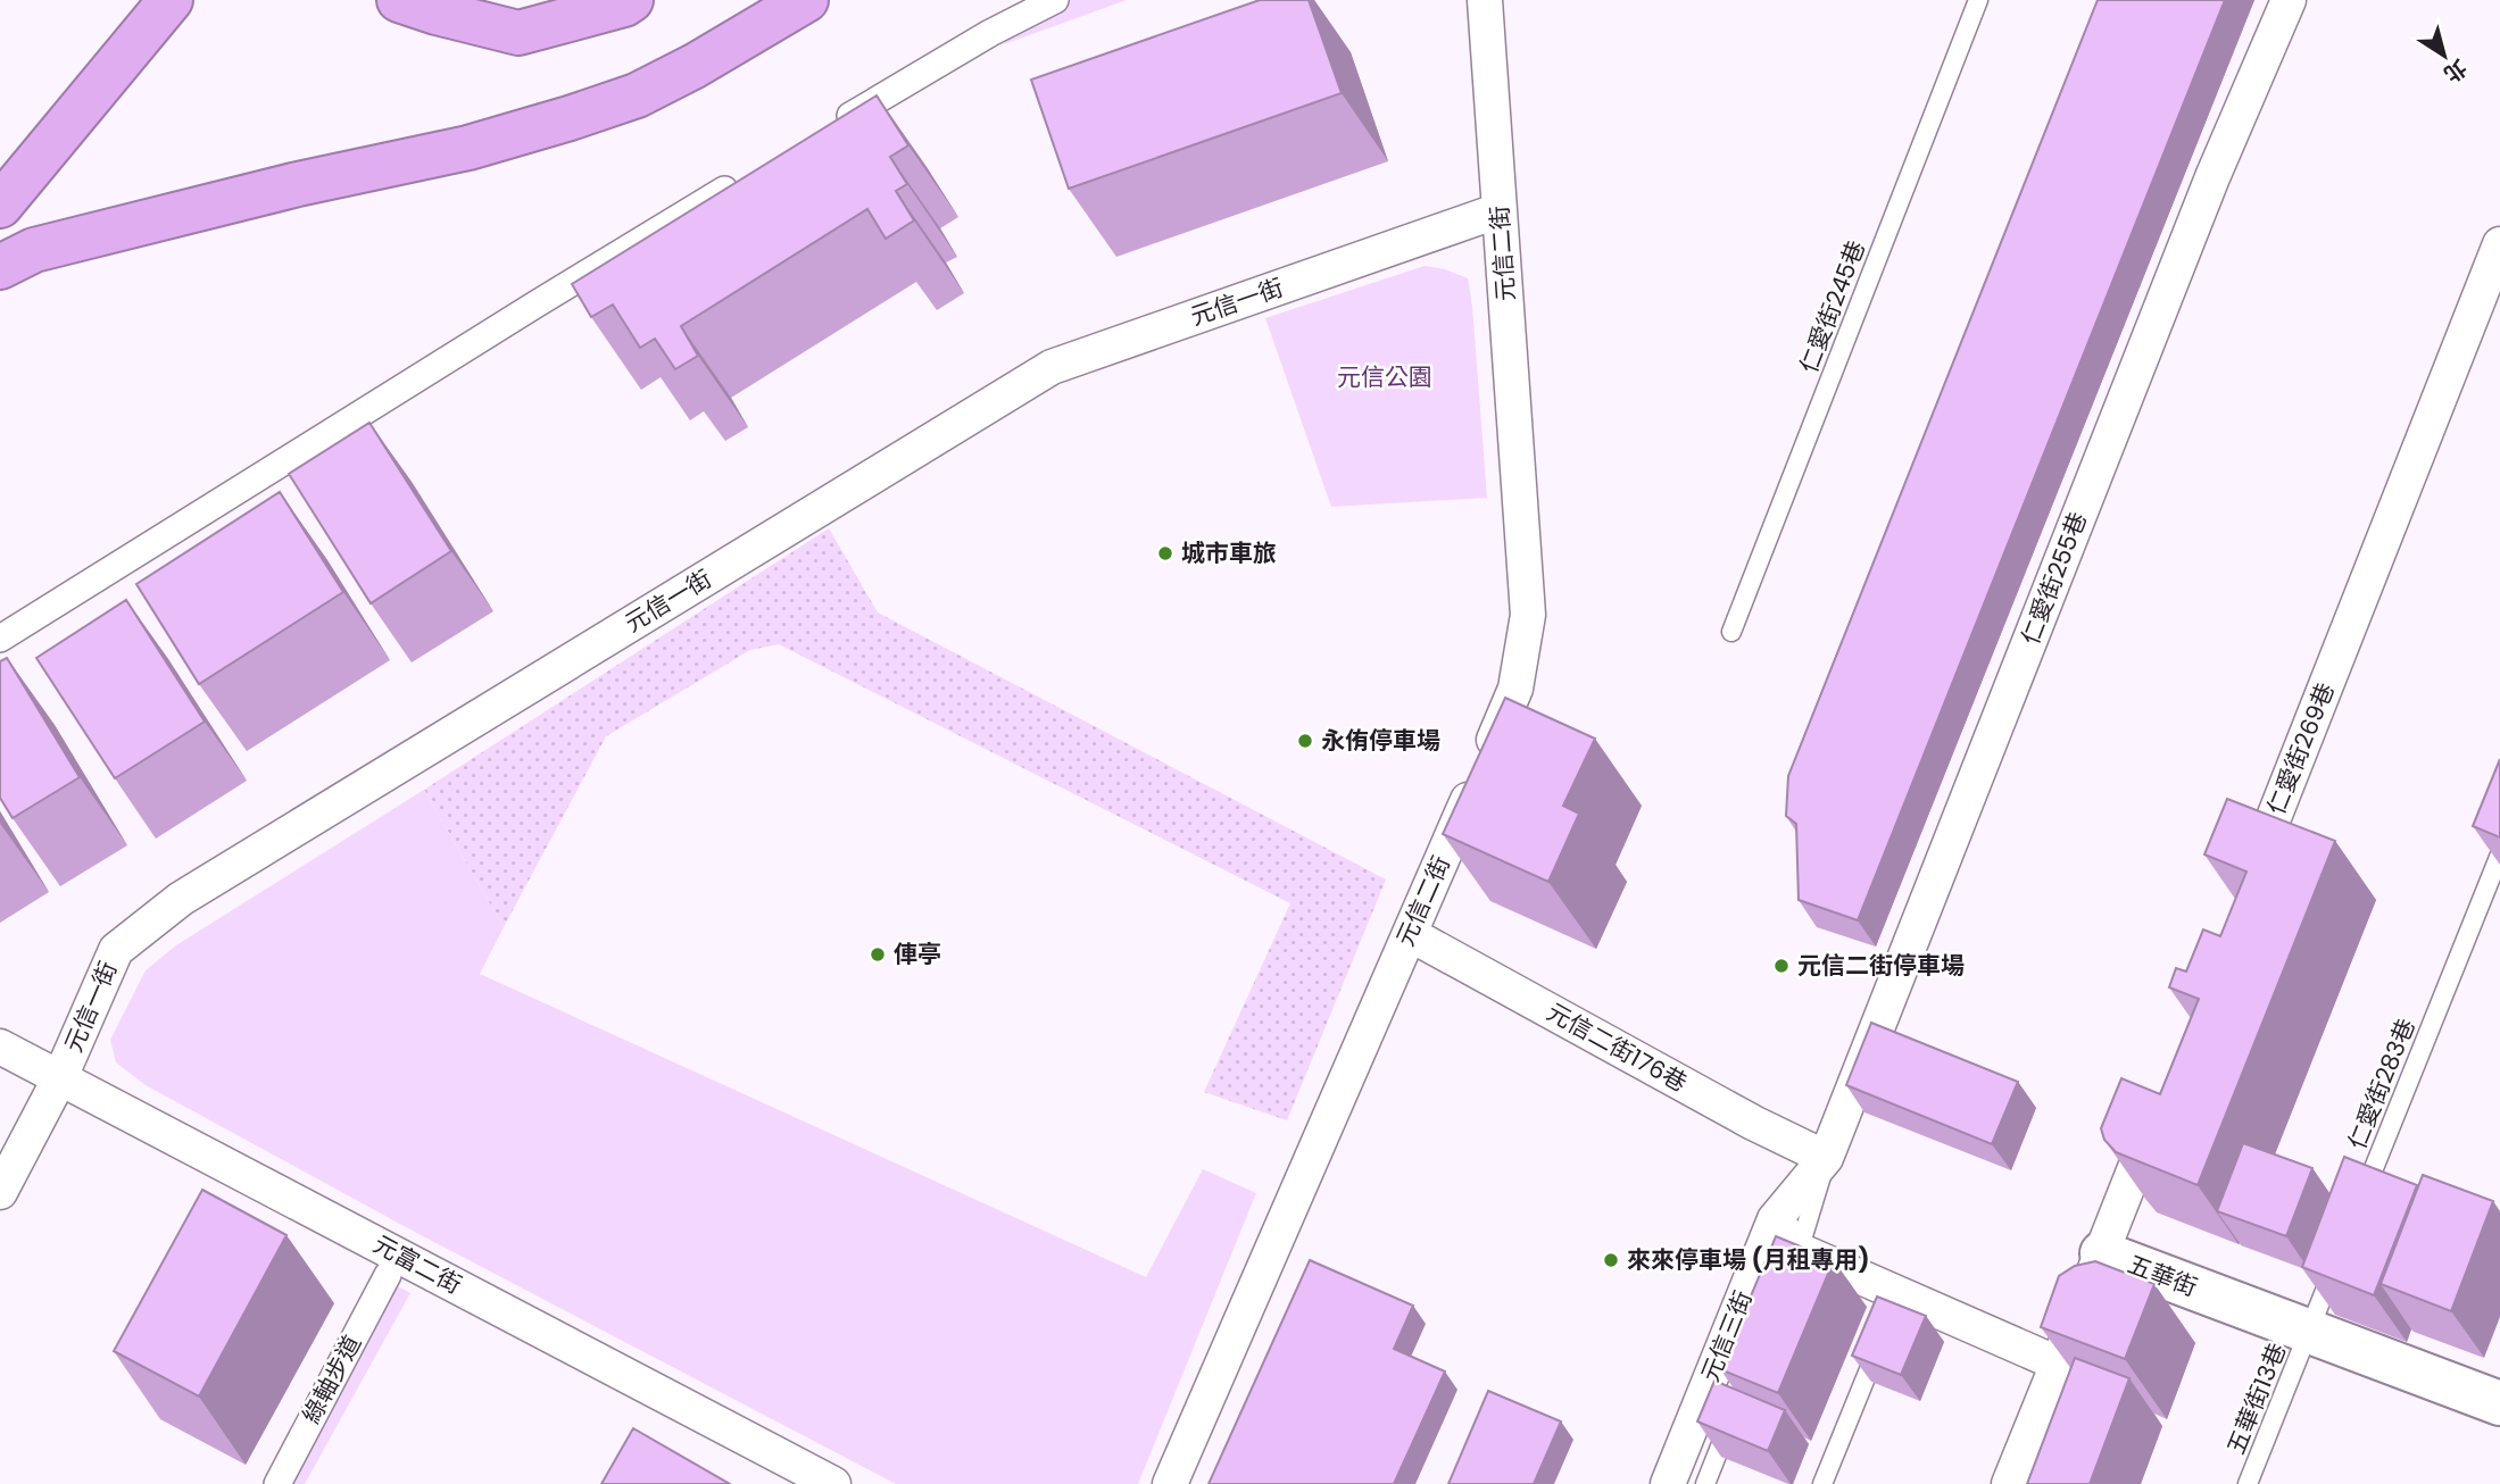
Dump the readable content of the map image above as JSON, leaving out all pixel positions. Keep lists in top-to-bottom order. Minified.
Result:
{"streets":{"street":["元信二街","元信一街","仁愛街255巷","仁愛街269巷","元信二街176巷","元富二街","五華街","元信三街","綠軸步道"],"lane":["仁愛街245巷","仁愛街283巷","五華街13巷"]},"crossings":[["元信二街","元信一街"],["元信二街","元信二街176巷"],["元信一街","元富二街"],["仁愛街255巷","元信二街176巷"],["仁愛街255巷","元信三街"],["元信二街176巷","元信三街"],["五華街","五華街13巷"]],"parks":["元信公園"],"places":["城市車旅","永侑停車場","俥亭","元信二街停車場","來來停車場 (月租專用)"],"north":"bottom right"}
